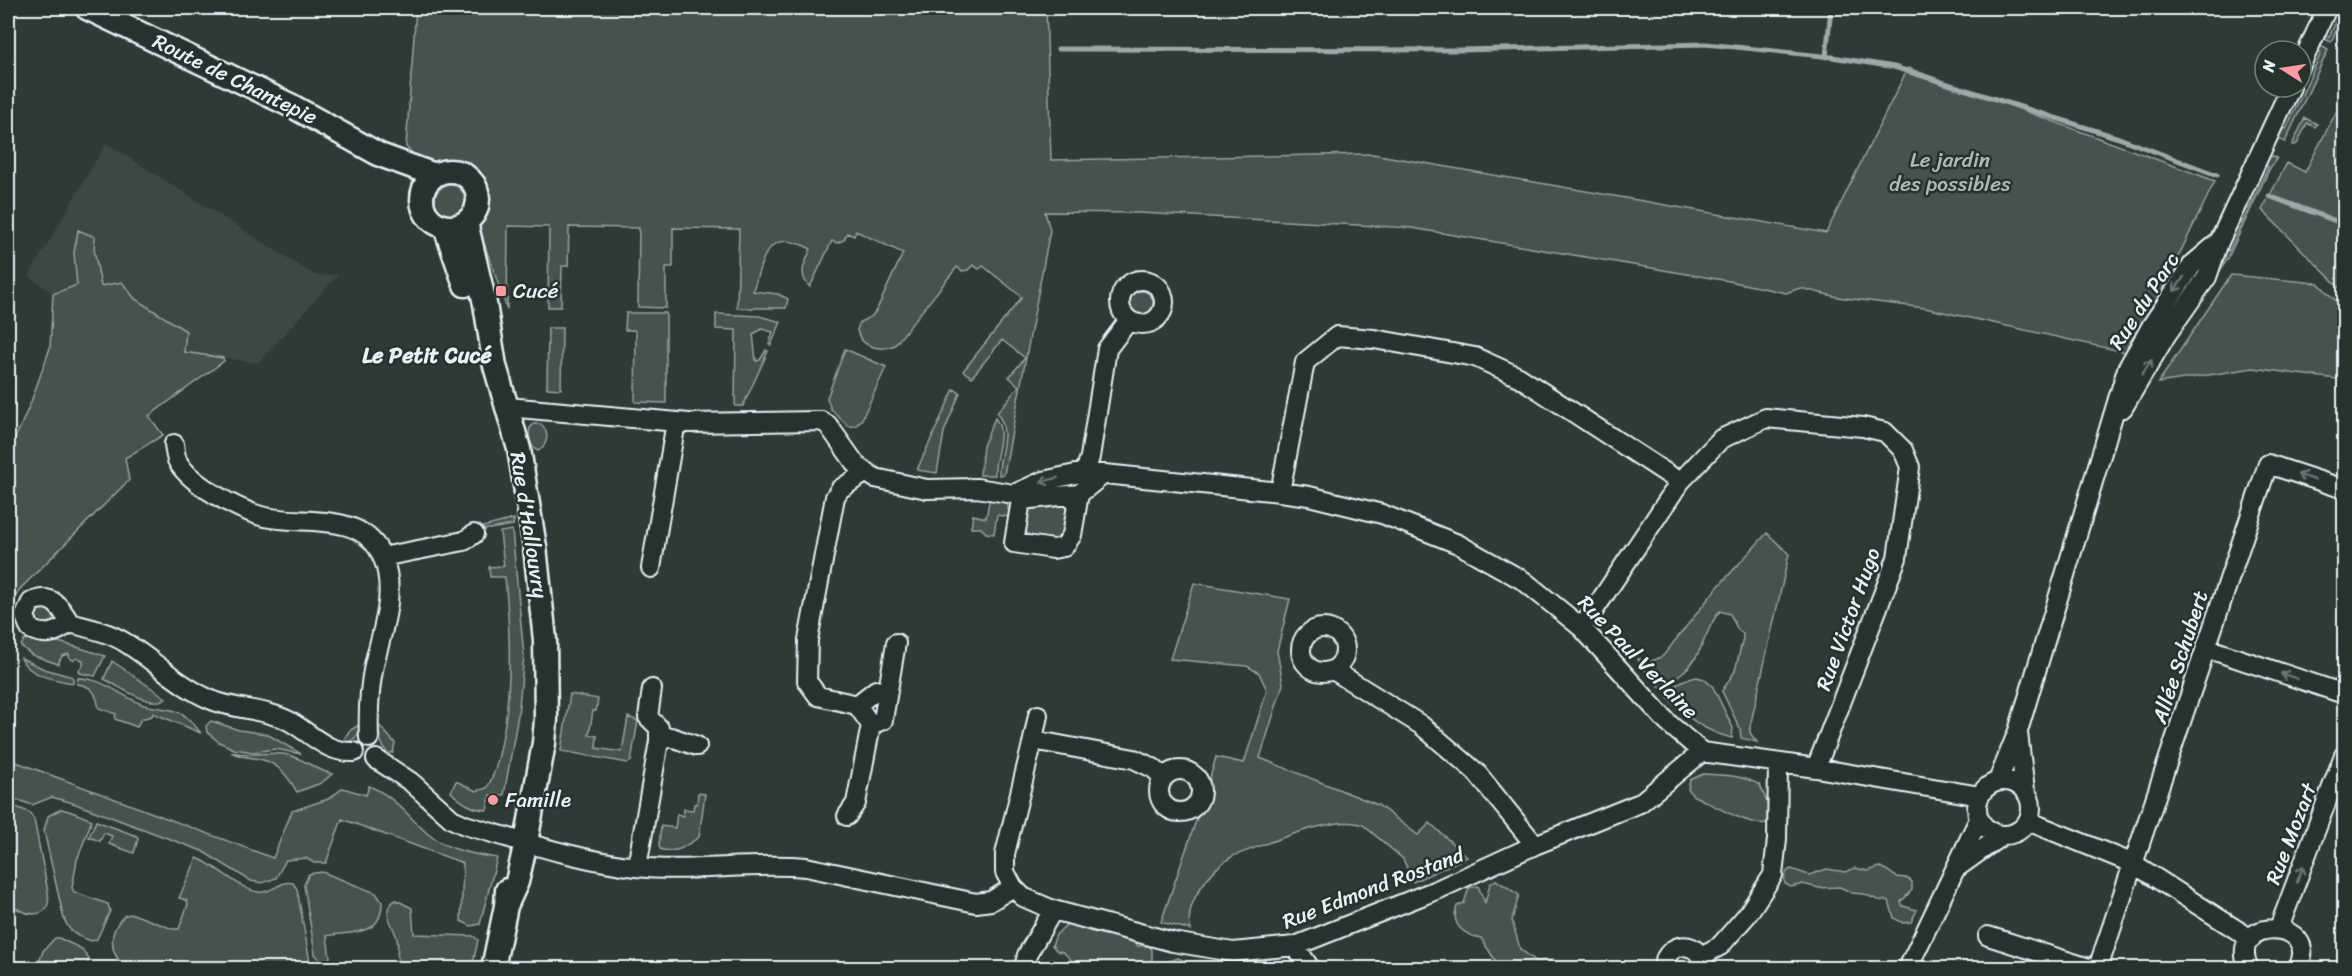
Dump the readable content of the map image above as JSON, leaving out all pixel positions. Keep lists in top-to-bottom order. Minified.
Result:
{"streets":{"main road":["Route de Chantepie","Rue d'Hallouvry"],"street":["Rue du Parc","Rue Victor Hugo","Rue Paul Verlaine","Allée Schubert","Rue Mozart","Rue Edmond Rostand"]},"crossings":[["Route de Chantepie","Rue d'Hallouvry"],["Rue Victor Hugo","Rue Paul Verlaine"],["Rue Paul Verlaine","Rue Edmond Rostand"]],"one_way":["Rue Mozart"],"districts":["Le Petit Cucé"],"parks":["Le jardin des possibles"],"places":{"transit":["Cucé"],"other":["Famille"]},"north":"left"}
